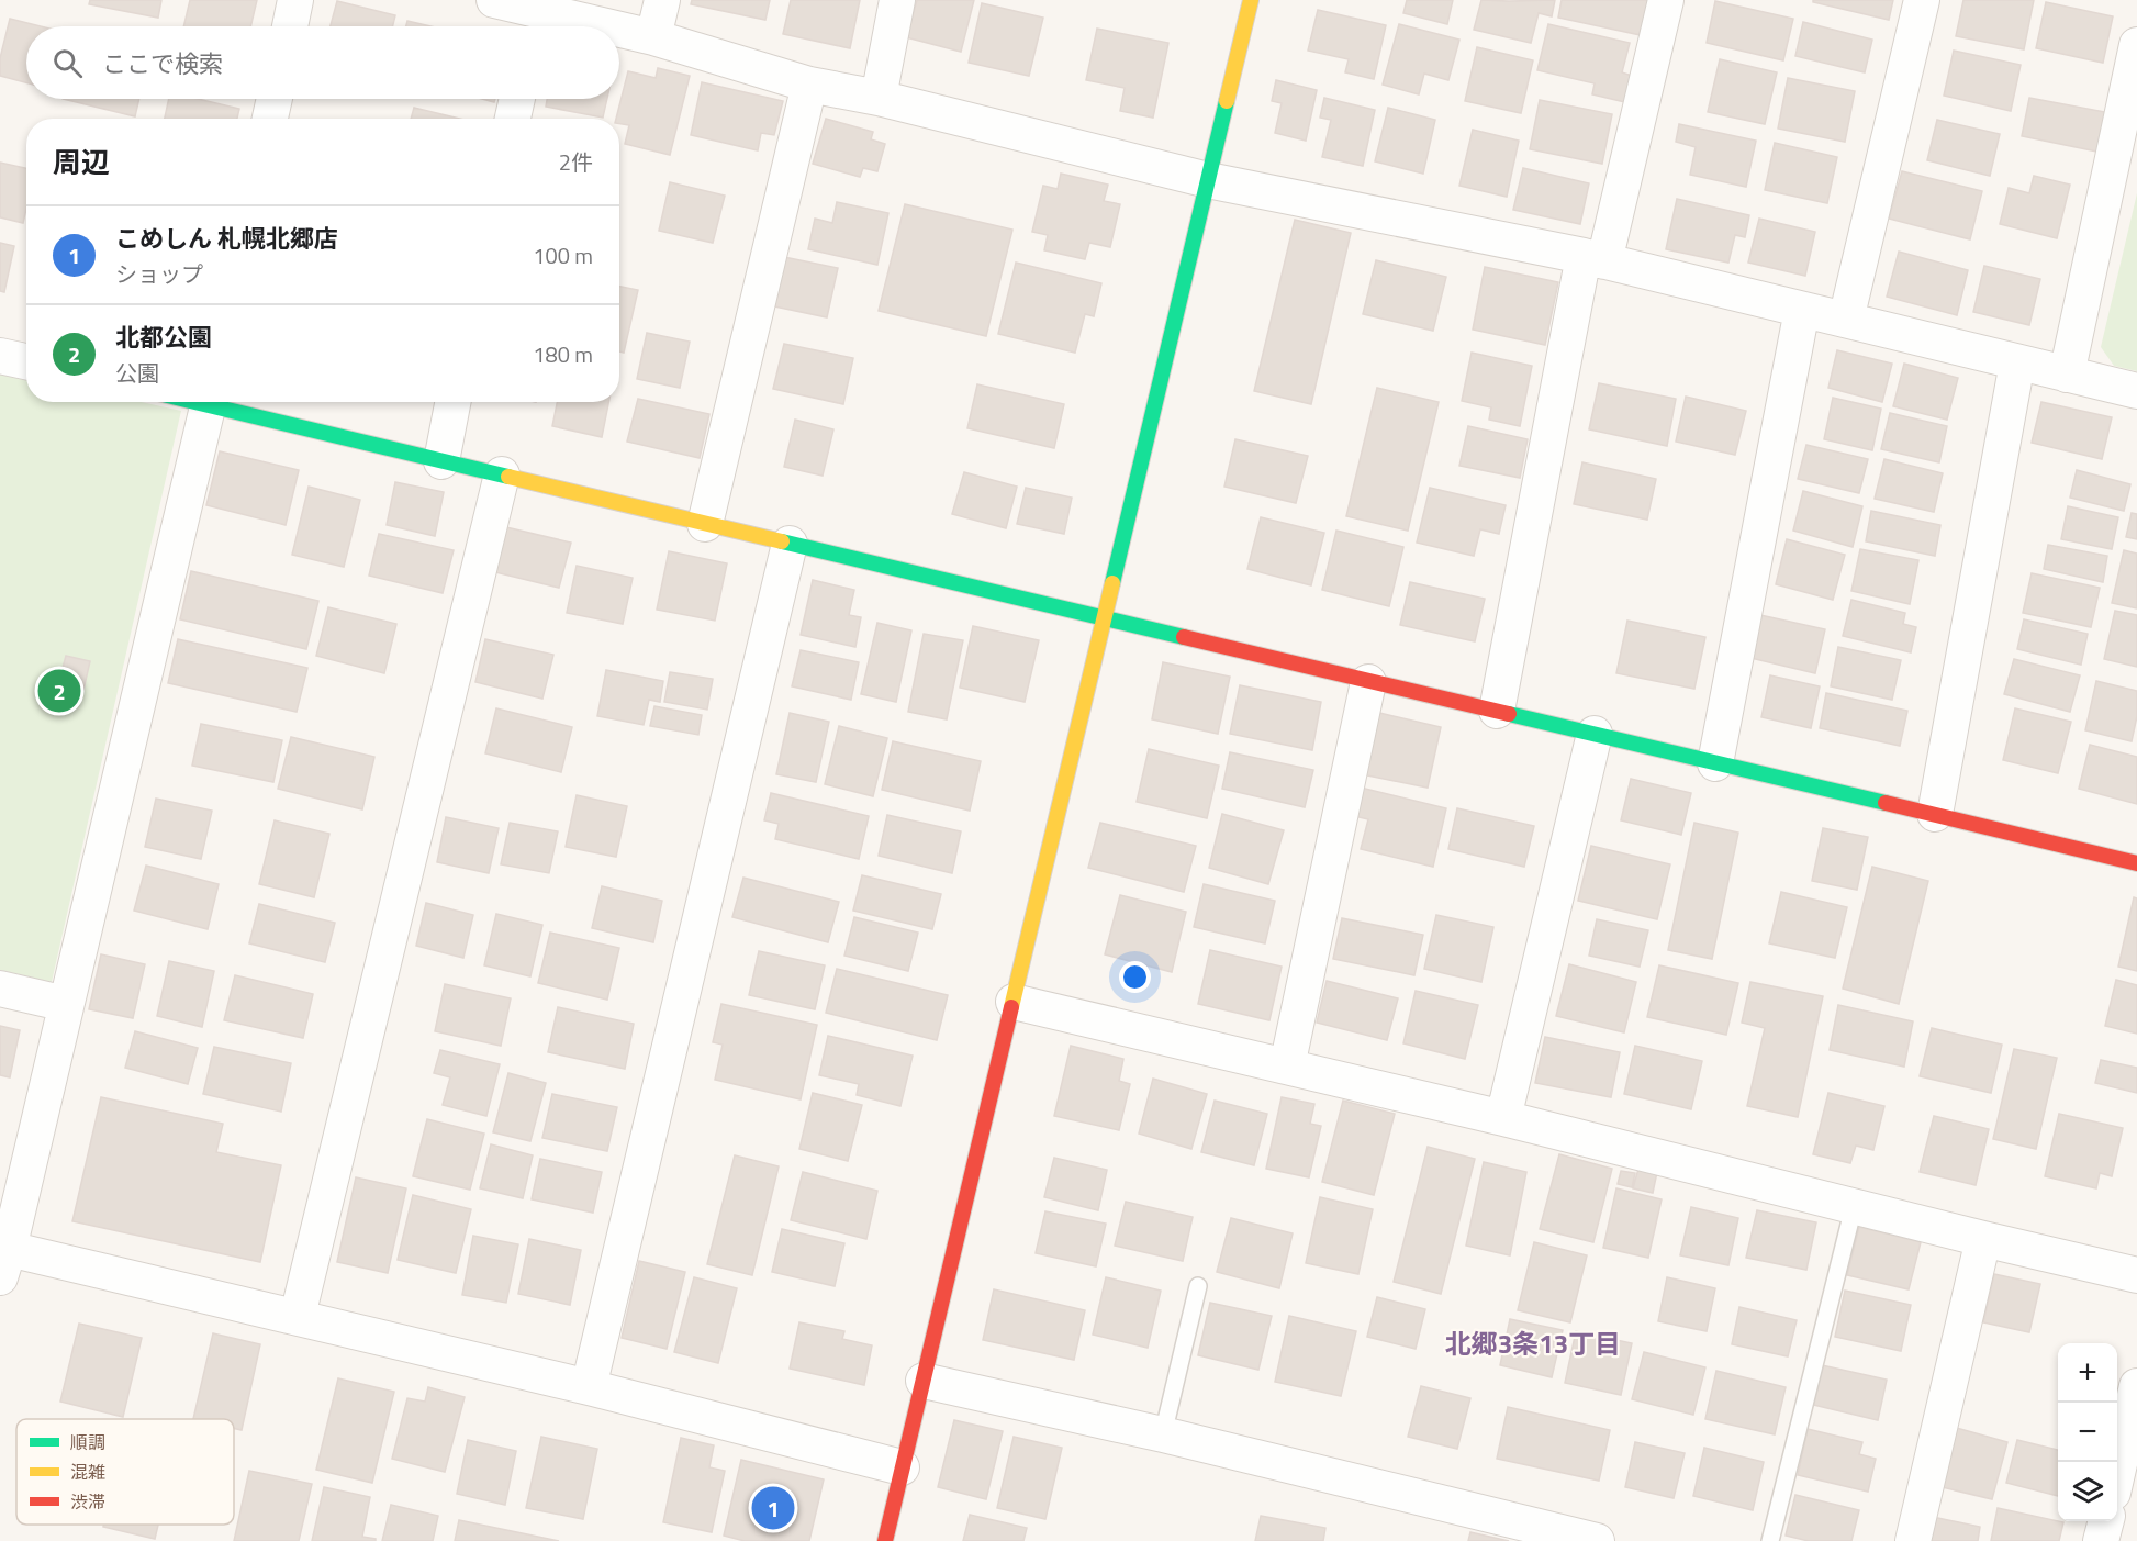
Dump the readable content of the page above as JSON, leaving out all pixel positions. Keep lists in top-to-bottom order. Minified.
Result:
{"districts":["北郷3条13丁目"],"legend":["順調","混雑","渋滞"],"page":{"search":"ここで検索","heading":["周辺","2件"],"list":[{"mark":"1","name":"こめしん 札幌北郷店","note":"ショップ","value":"100 m"},{"mark":"2","name":"北都公園","note":"公園","value":"180 m"}],"pins":["2","1"],"map_buttons":["+","−"]}}
